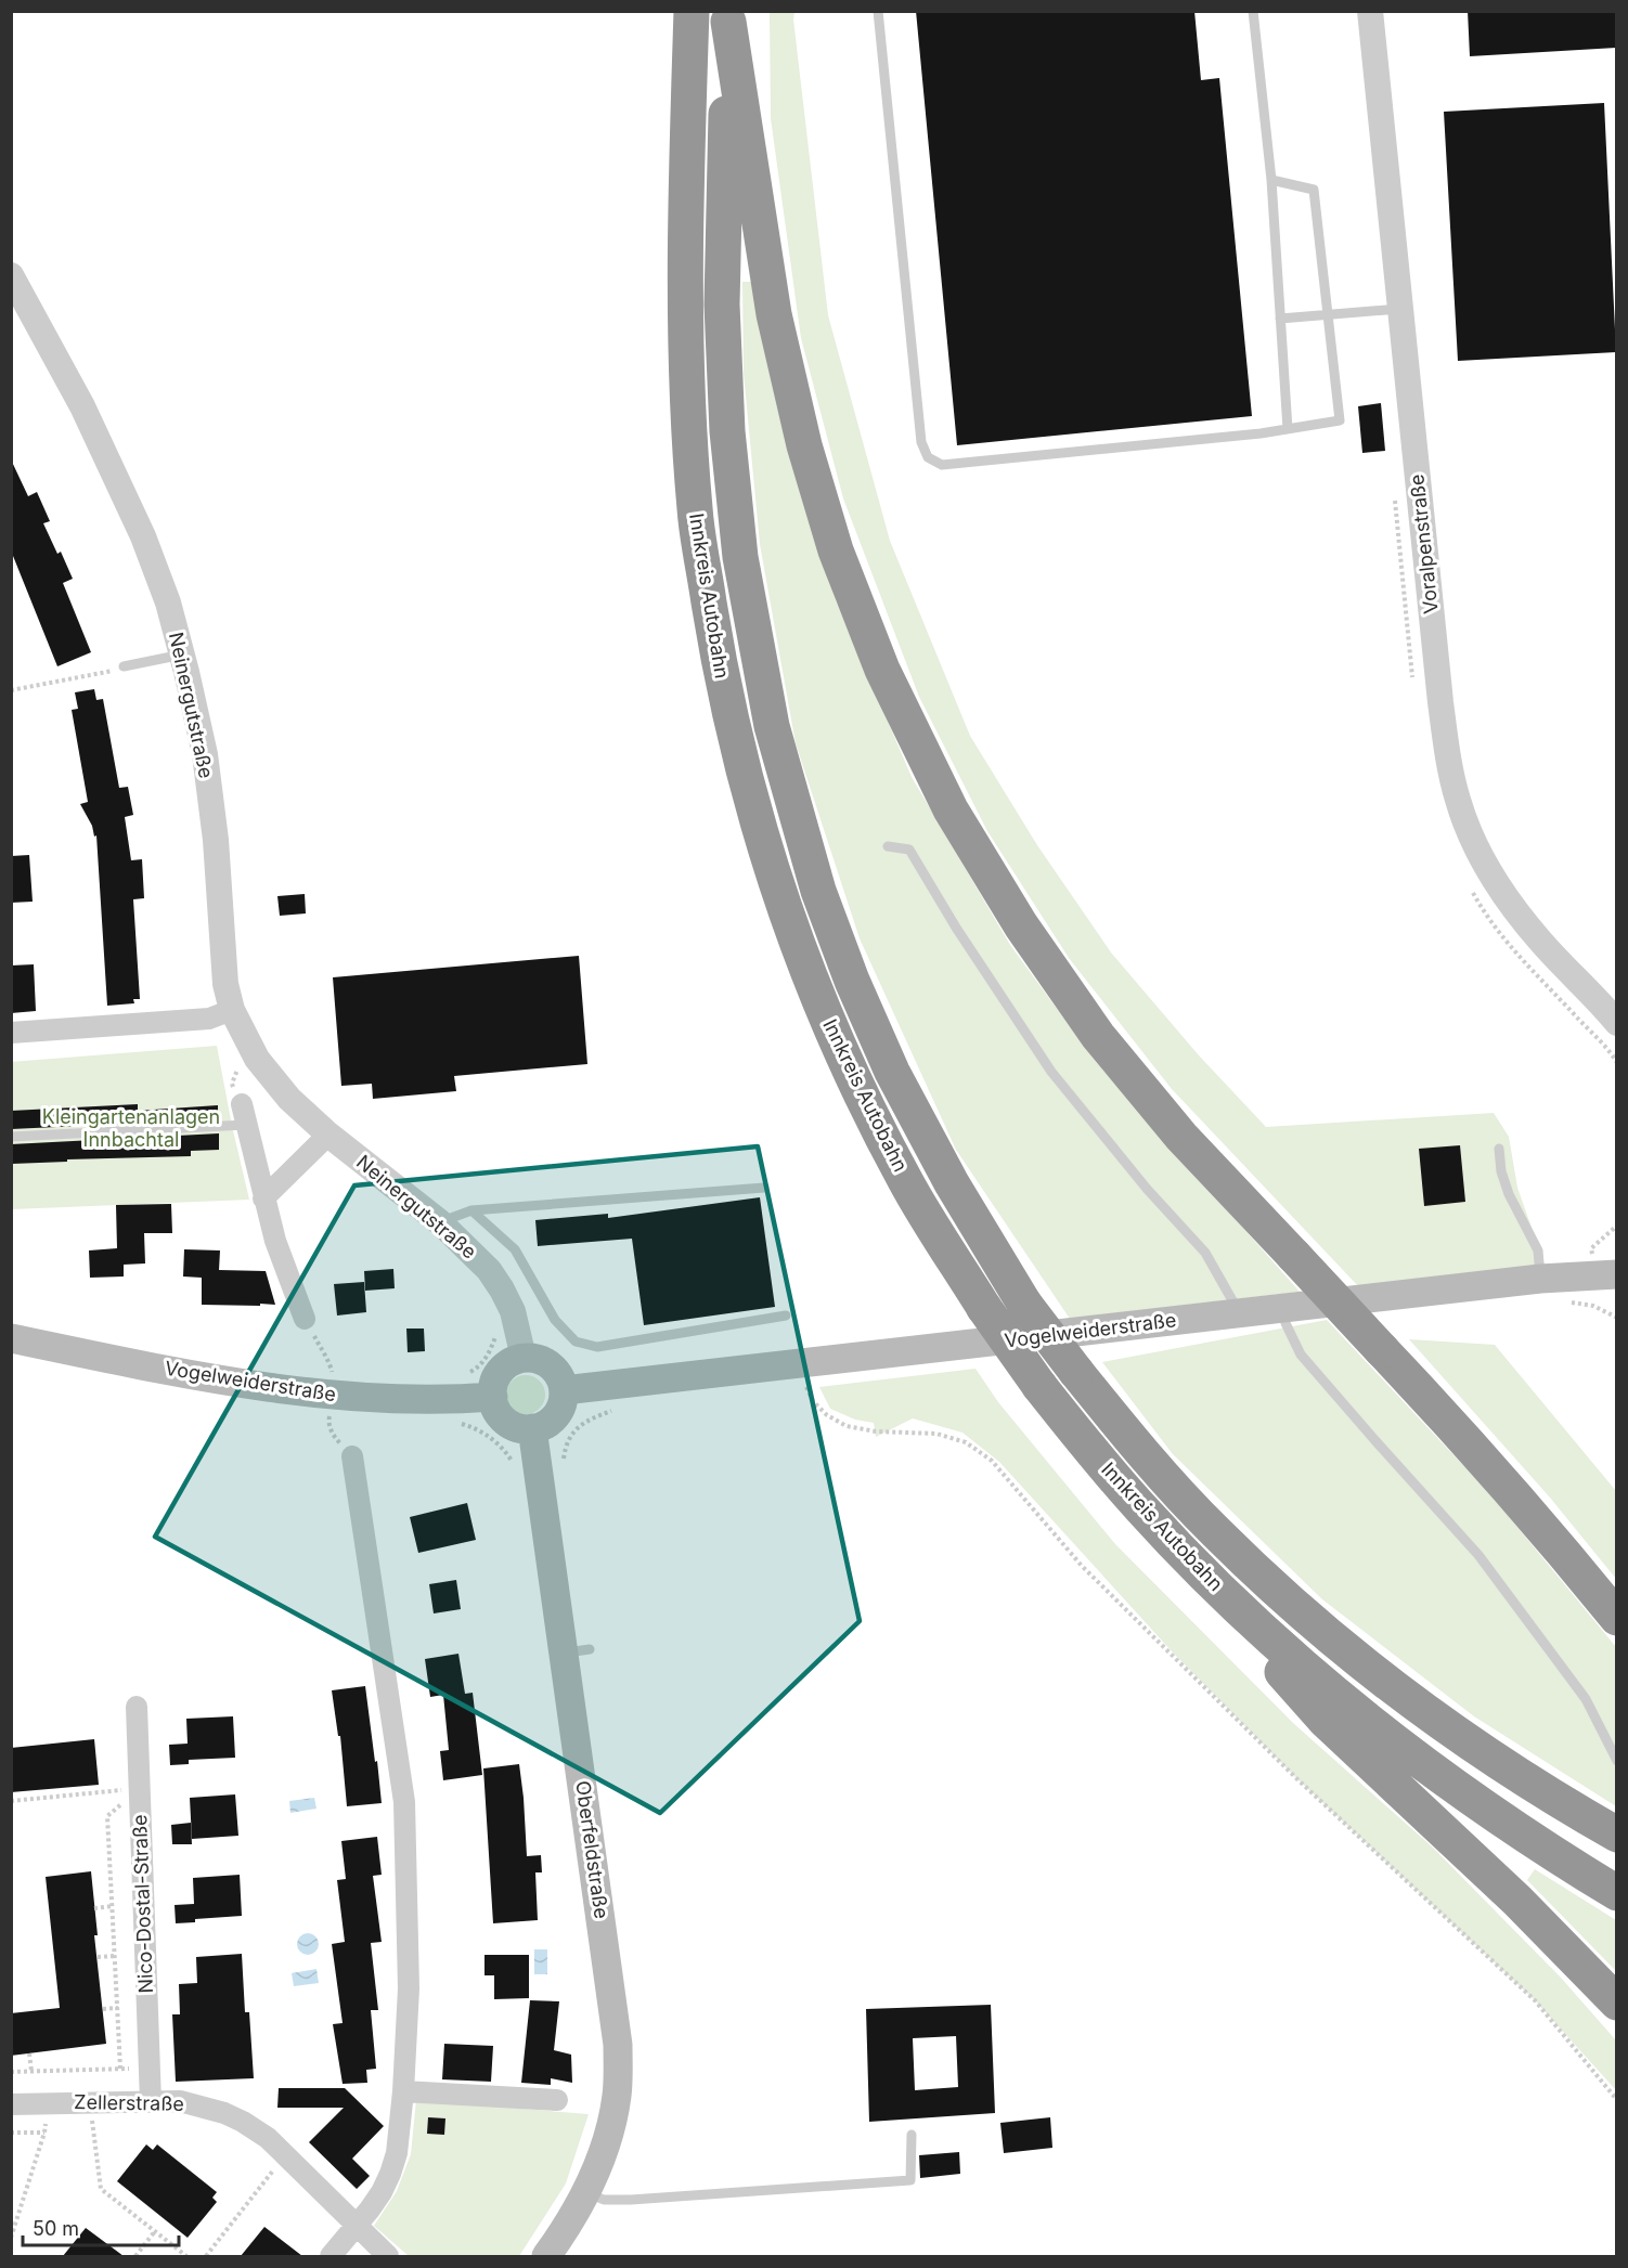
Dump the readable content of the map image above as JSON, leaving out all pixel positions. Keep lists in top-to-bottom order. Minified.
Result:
{"streets":{"highway":["Innkreis Autobahn"],"main road":["Vogelweiderstraße","Oberfeldstraße"],"street":["Voralpenstraße","Neinergutstraße","Nico-Dostal-Straße","Zellerstraße"]},"crossings":[["Neinergutstraße","Vogelweiderstraße"],["Neinergutstraße","Oberfeldstraße"],["Vogelweiderstraße","Oberfeldstraße"],["Nico-Dostal-Straße","Zellerstraße"]],"parks":["Kleingartenanlagen Innbachtal"],"scale_bar":"50 m"}
